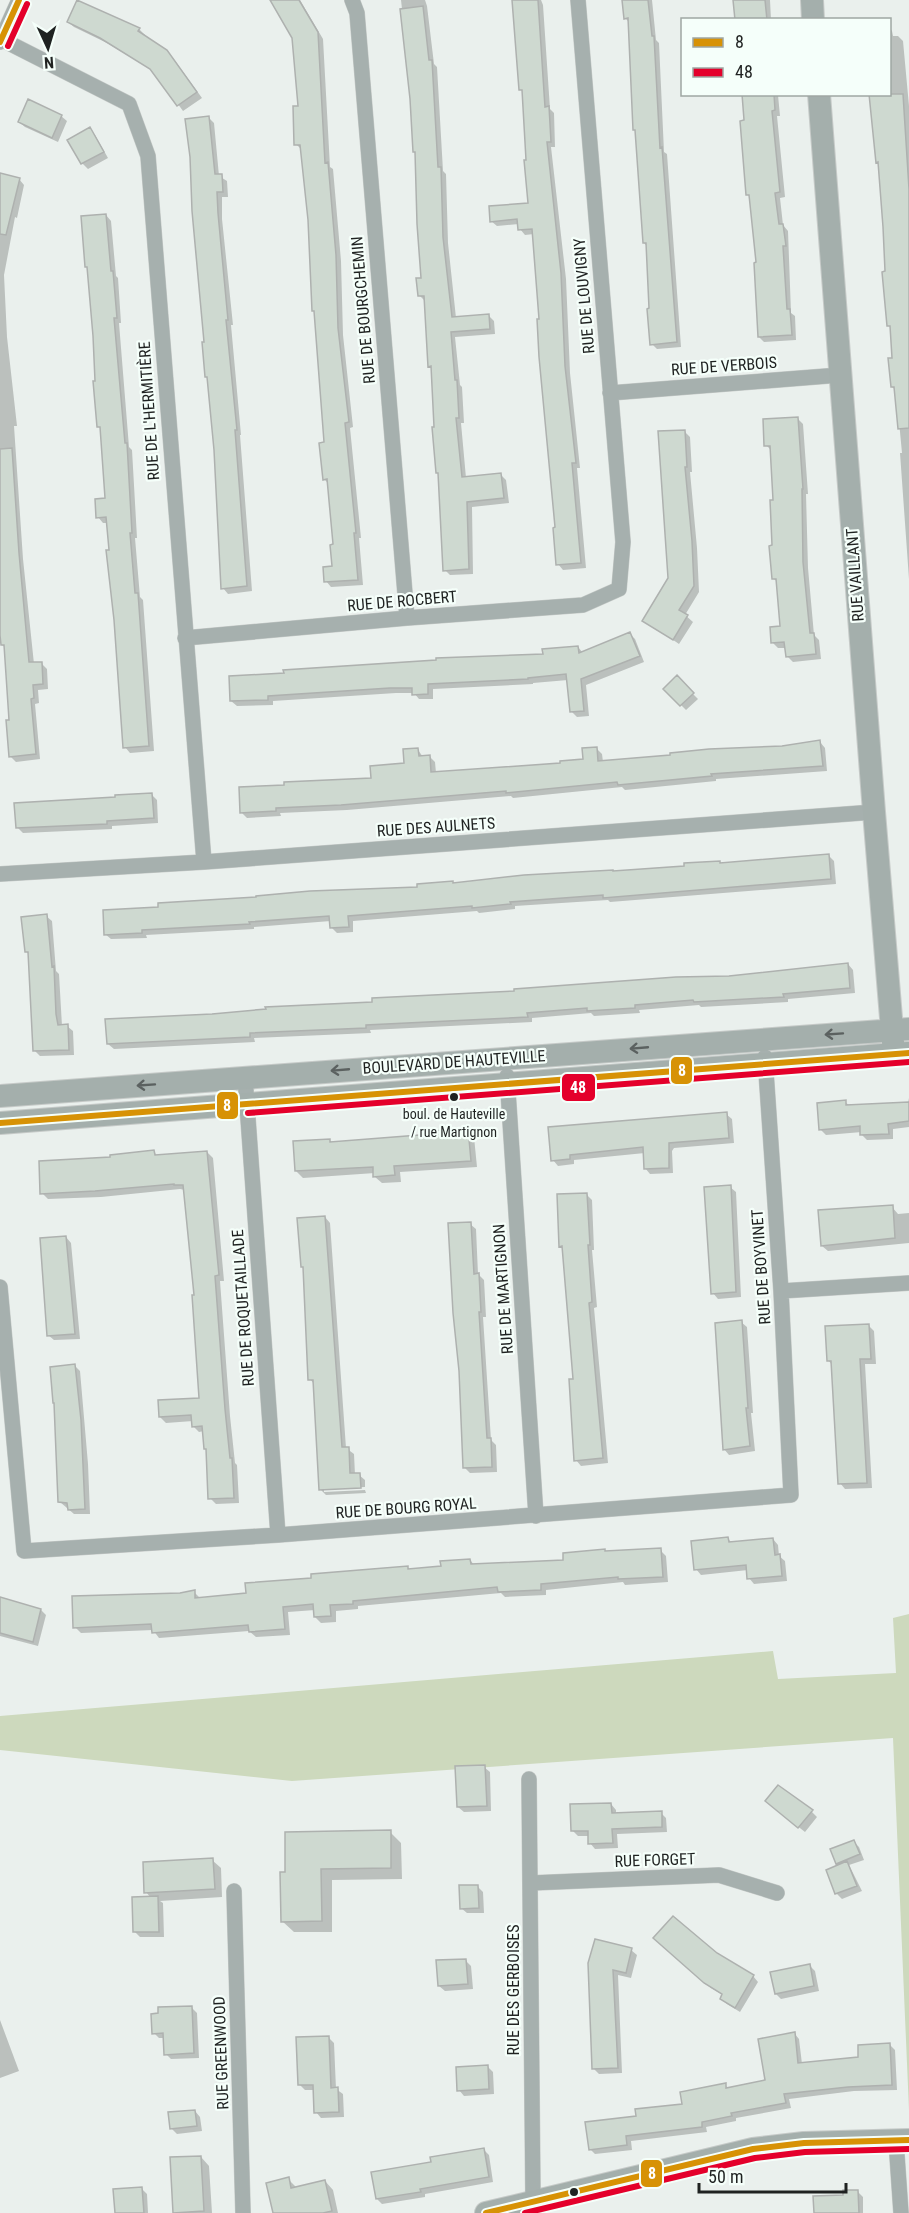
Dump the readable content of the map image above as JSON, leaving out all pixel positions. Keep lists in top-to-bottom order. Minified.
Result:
{"streets":{"street":["RUE DE LOUVIGNY","RUE DE BOURGCHEMIN","RUE DE VERBOIS","RUE DE L'HERMITIÈRE","RUE VAILLANT","RUE DE ROCBERT","RUE DES AULNETS","BOULEVARD DE HAUTEVILLE","RUE DE BOYVINET","RUE DE MARTIGNON","RUE DE ROQUETAILLADE","RUE DE BOURG ROYAL","RUE FORGET","RUE DES GERBOISES","RUE GREENWOOD"]},"crossings":[["RUE DE LOUVIGNY","RUE DE VERBOIS"],["RUE DE LOUVIGNY","RUE DE ROCBERT"],["RUE DE BOURGCHEMIN","RUE DE ROCBERT"],["RUE DE VERBOIS","RUE VAILLANT"],["RUE DE L'HERMITIÈRE","RUE DE ROCBERT"],["RUE DE L'HERMITIÈRE","RUE DES AULNETS"],["RUE VAILLANT","RUE DES AULNETS"],["RUE VAILLANT","BOULEVARD DE HAUTEVILLE"],["BOULEVARD DE HAUTEVILLE","RUE DE BOYVINET"],["BOULEVARD DE HAUTEVILLE","RUE DE MARTIGNON"],["BOULEVARD DE HAUTEVILLE","RUE DE ROQUETAILLADE"],["RUE DE BOYVINET","RUE DE BOURG ROYAL"],["RUE DE MARTIGNON","RUE DE BOURG ROYAL"],["RUE DE ROQUETAILLADE","RUE DE BOURG ROYAL"],["RUE FORGET","RUE DES GERBOISES"]],"places":["boul. de Hauteville / rue Martignon"],"lines":["transit line 8","transit line 48"],"legend":["8","48"],"scale_bar":"50 m","north":"bottom"}
